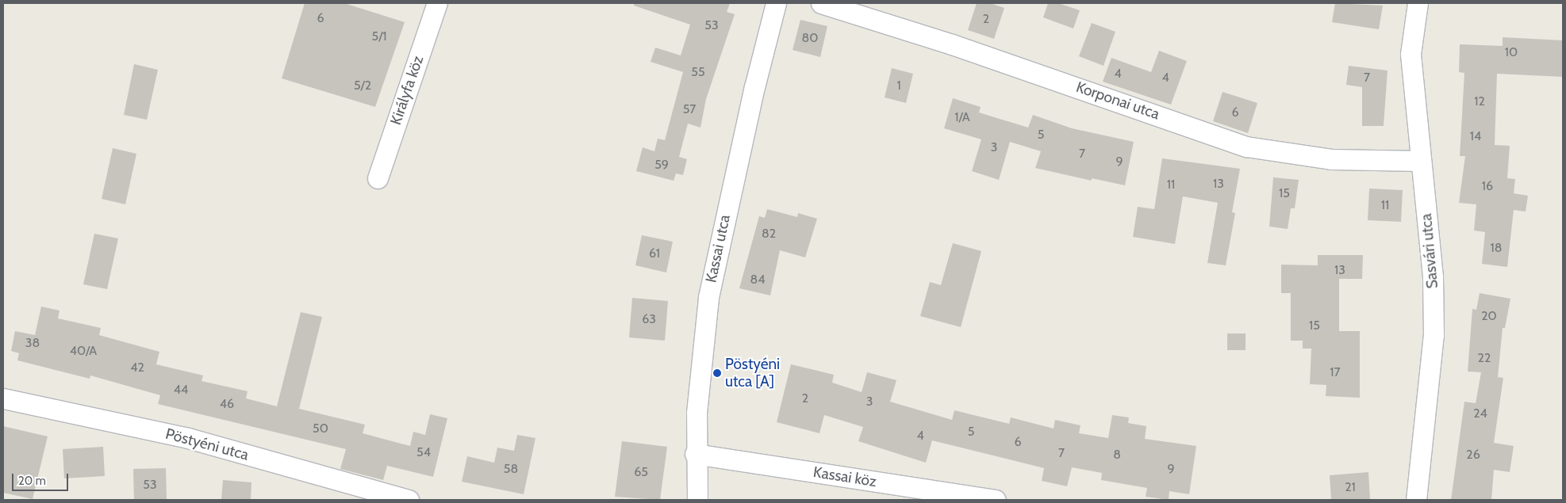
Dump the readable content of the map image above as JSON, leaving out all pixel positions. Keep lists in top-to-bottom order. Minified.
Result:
{"streets":{"street":["Királyfa köz","Korponai utca","Kassai utca","Sasvári utca","Pöstyéni utca","Kassai köz"]},"crossings":[["Korponai utca","Sasvári utca"],["Kassai utca","Kassai köz"]],"places":["Pöstyéni utca [A]"],"house_numbers":["6","2","53","5/1","80","10","55","4","4","7","5/2","1","12","57","6","1/A","5","14","3","7","9","59","13","11","16","15","11","82","18","61","13","84","20","63","15","38","40/A","22","42","17","44","2","3","46","24","50","5","4","6","54","7","8","26","58","9","65","53","21"],"scale_bar":"20 m"}
